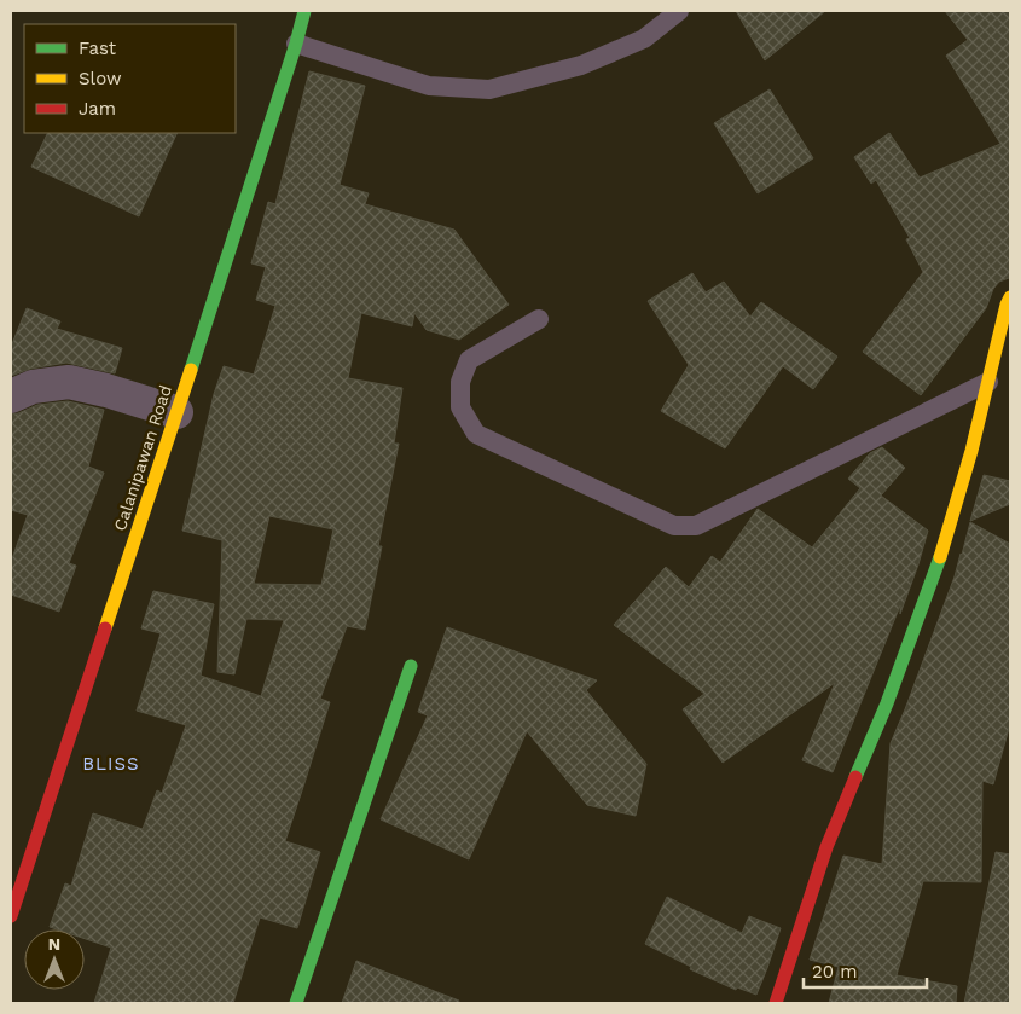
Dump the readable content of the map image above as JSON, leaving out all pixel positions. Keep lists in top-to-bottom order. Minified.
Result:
{"streets":{"street":["Calanipawan Road"]},"districts":["BLISS"],"legend":["Fast","Slow","Jam"],"scale_bar":"20 m","north":"top"}
